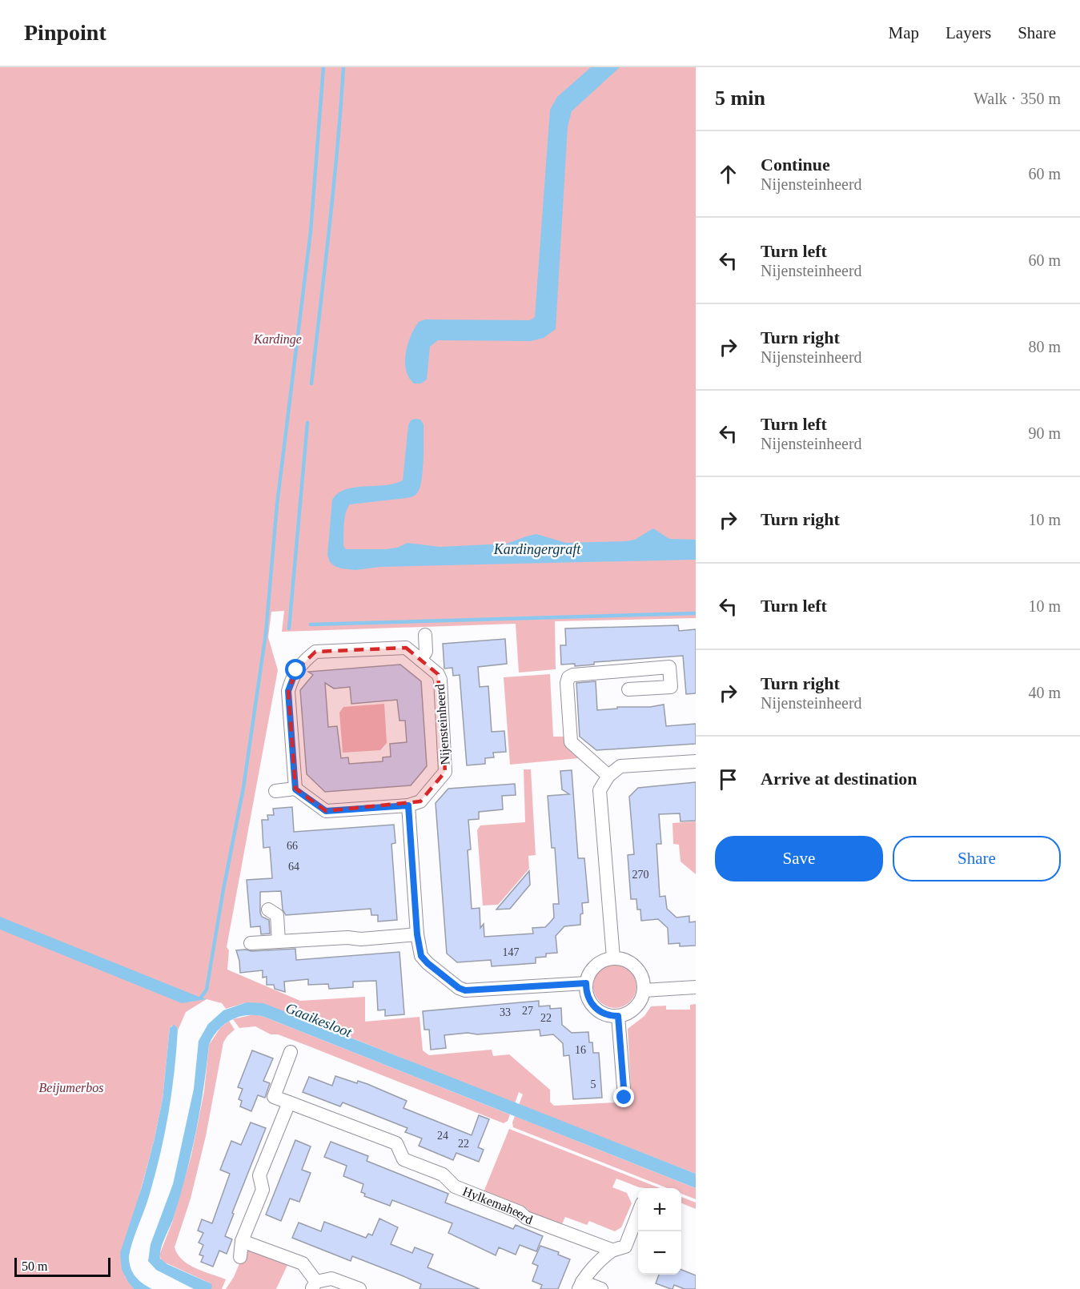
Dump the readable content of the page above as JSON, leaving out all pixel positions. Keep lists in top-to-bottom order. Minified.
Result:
{"streets":{"street":["Nijensteinheerd","Hylkemaheerd"]},"water":["Kardingergraft","Gaaikesloot"],"parks":["Kardinge","Beijumerbos"],"house_numbers":["66","64","270","147","27","33","22","16","5","24","22"],"scale_bar":"50 m","page":{"header":"Pinpoint","nav":["Map","Layers","Share"],"heading":["5 min","Walk · 350 m"],"list":[["Continue","Nijensteinheerd","60 m"],["Turn left","Nijensteinheerd","60 m"],["Turn right","Nijensteinheerd","80 m"],["Turn left","Nijensteinheerd","90 m"],["Turn right","10 m"],["Turn left","10 m"],["Turn right","Nijensteinheerd","40 m"],"Arrive at destination"],"buttons":["Save","Share"],"map_buttons":["+","−"],"scale":"50 m"}}
